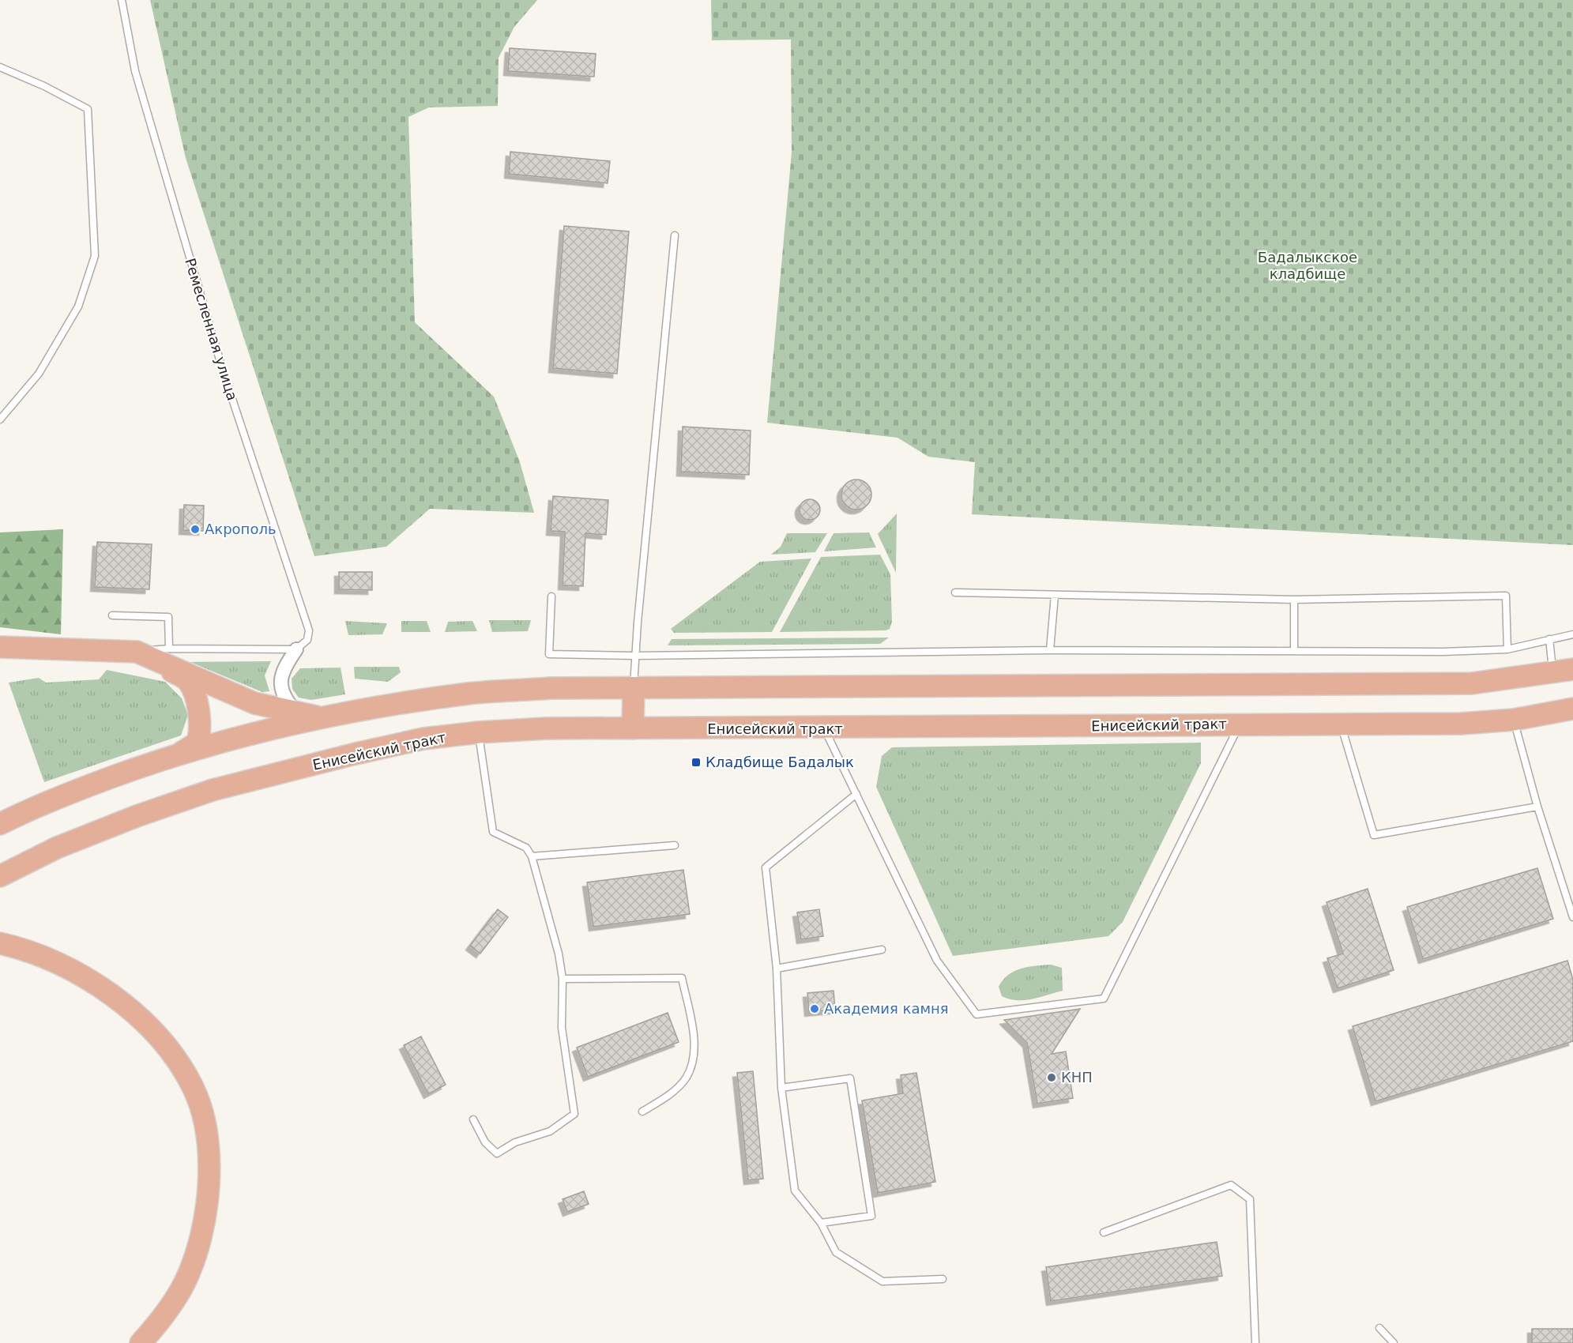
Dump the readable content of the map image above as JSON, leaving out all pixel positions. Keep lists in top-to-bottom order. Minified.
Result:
{"streets":{"main road":["Енисейский тракт"],"lane":["Ремесленная улица"]},"parks":["Бадалыкское кладбище"],"places":{"other":["Акрополь","Академия камня","КНП"],"transit":["Кладбище Бадалык"]}}
